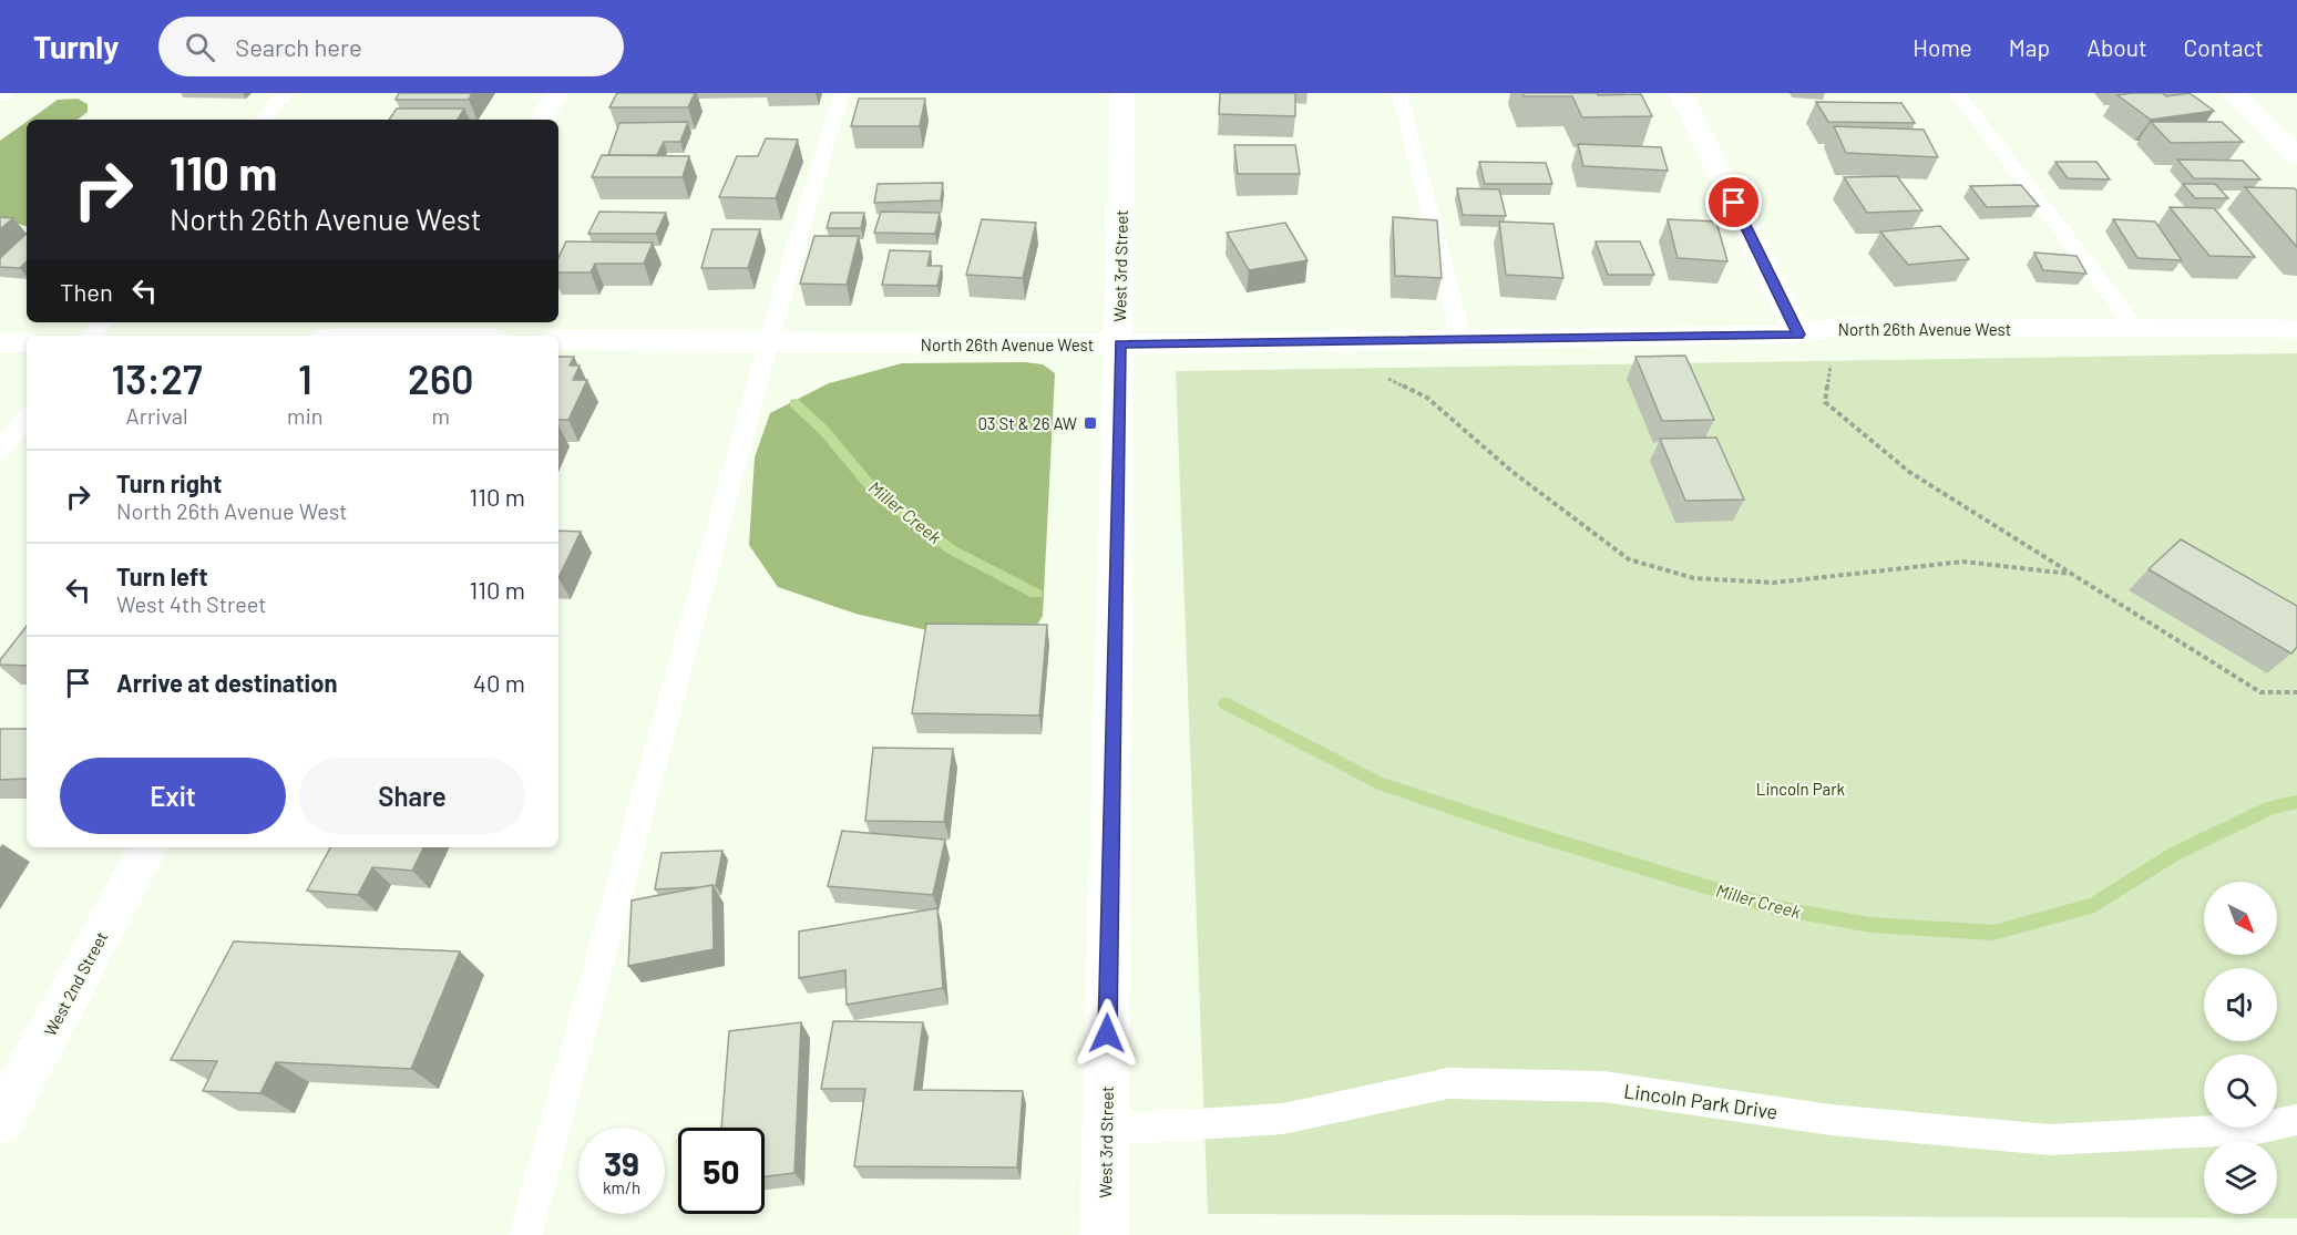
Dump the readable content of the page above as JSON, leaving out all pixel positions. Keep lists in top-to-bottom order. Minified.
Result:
{"streets":{"street":["West 3rd Street","North 26th Avenue West","West 2nd Street"],"lane":["Lincoln Park Drive"]},"crossings":[["West 3rd Street","North 26th Avenue West"],["West 3rd Street","Lincoln Park Drive"]],"water":["Miller Creek"],"parks":["Lincoln Park"],"places":{"transit":["03 St & 26 AW"]},"north":"bottom right","page":{"header":"Turnly","search":"Search here","nav":["Home","Map","About","Contact"],"turn":["110 m","North 26th Avenue West"],"then":"Then","eta":["13:27","Arrival","1","min","260","m"],"list":[{"name":"Turn right","note":"North 26th Avenue West","value":"110 m"},{"name":"Turn left","note":"West 4th Street","value":"110 m"},{"name":"Arrive at destination","value":"40 m"}],"buttons":["Exit","Share"],"speed":"39 km/h","limit":"50"}}
